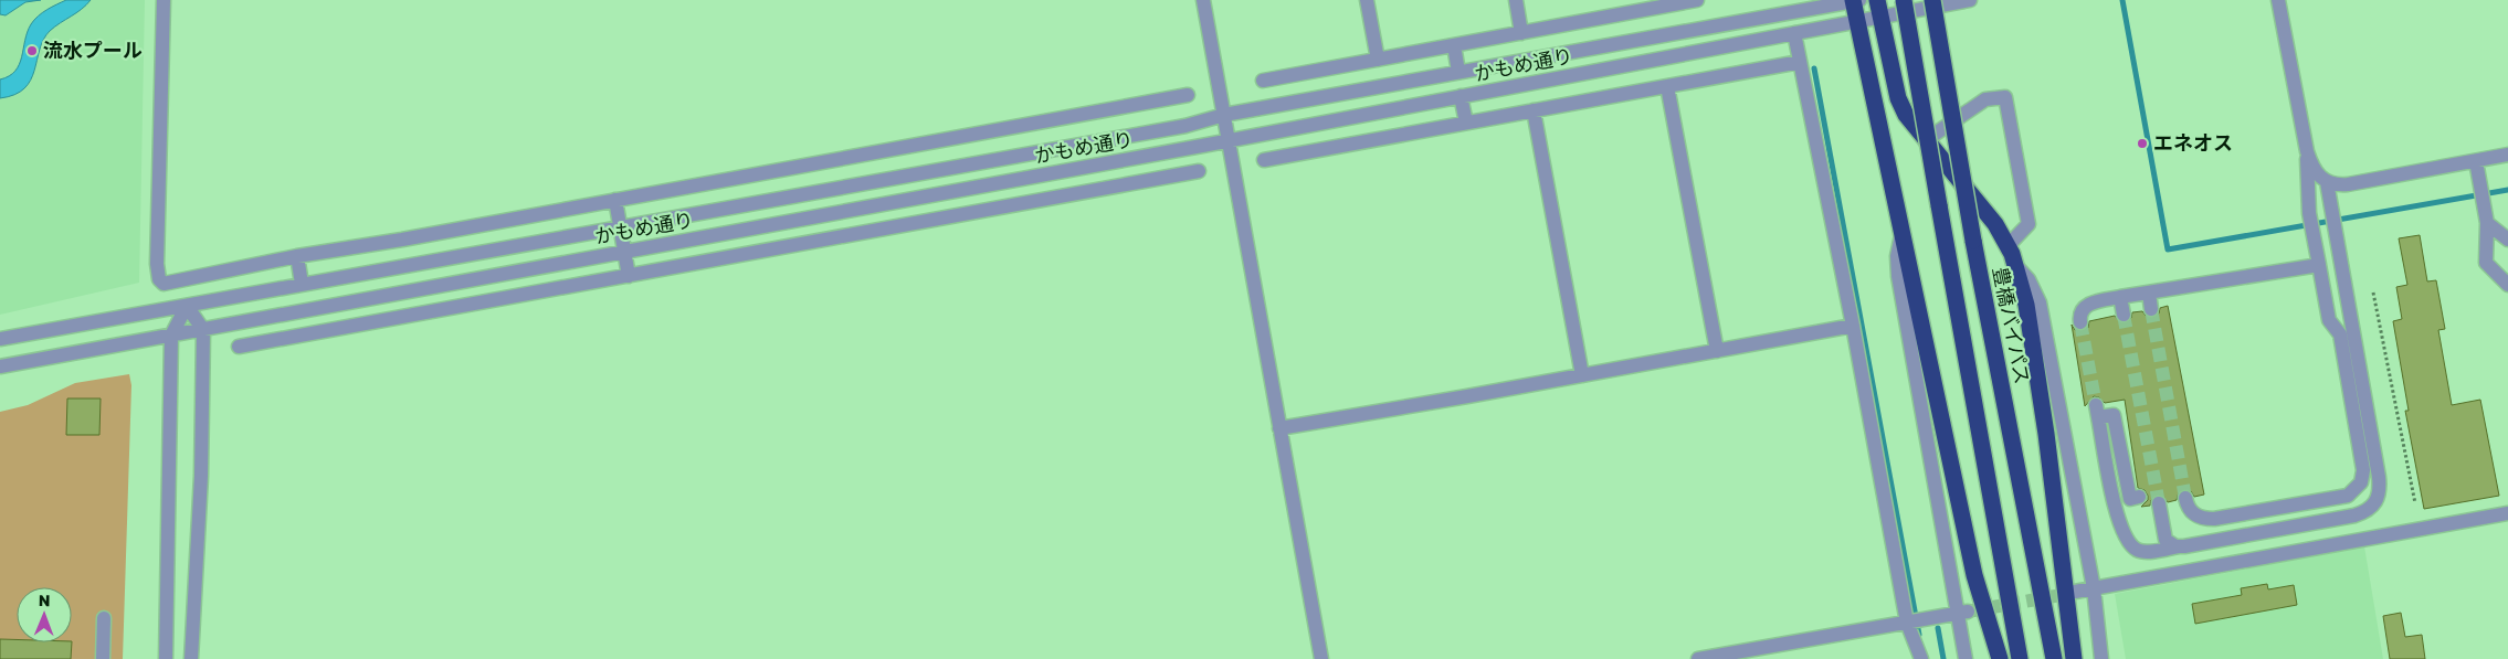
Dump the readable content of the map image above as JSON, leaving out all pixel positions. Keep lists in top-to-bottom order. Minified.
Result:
{"streets":{"highway":["豊橋バイパス"],"street":["かもめ通り"]},"places":["流水プール","エネオス"],"north":"top"}
